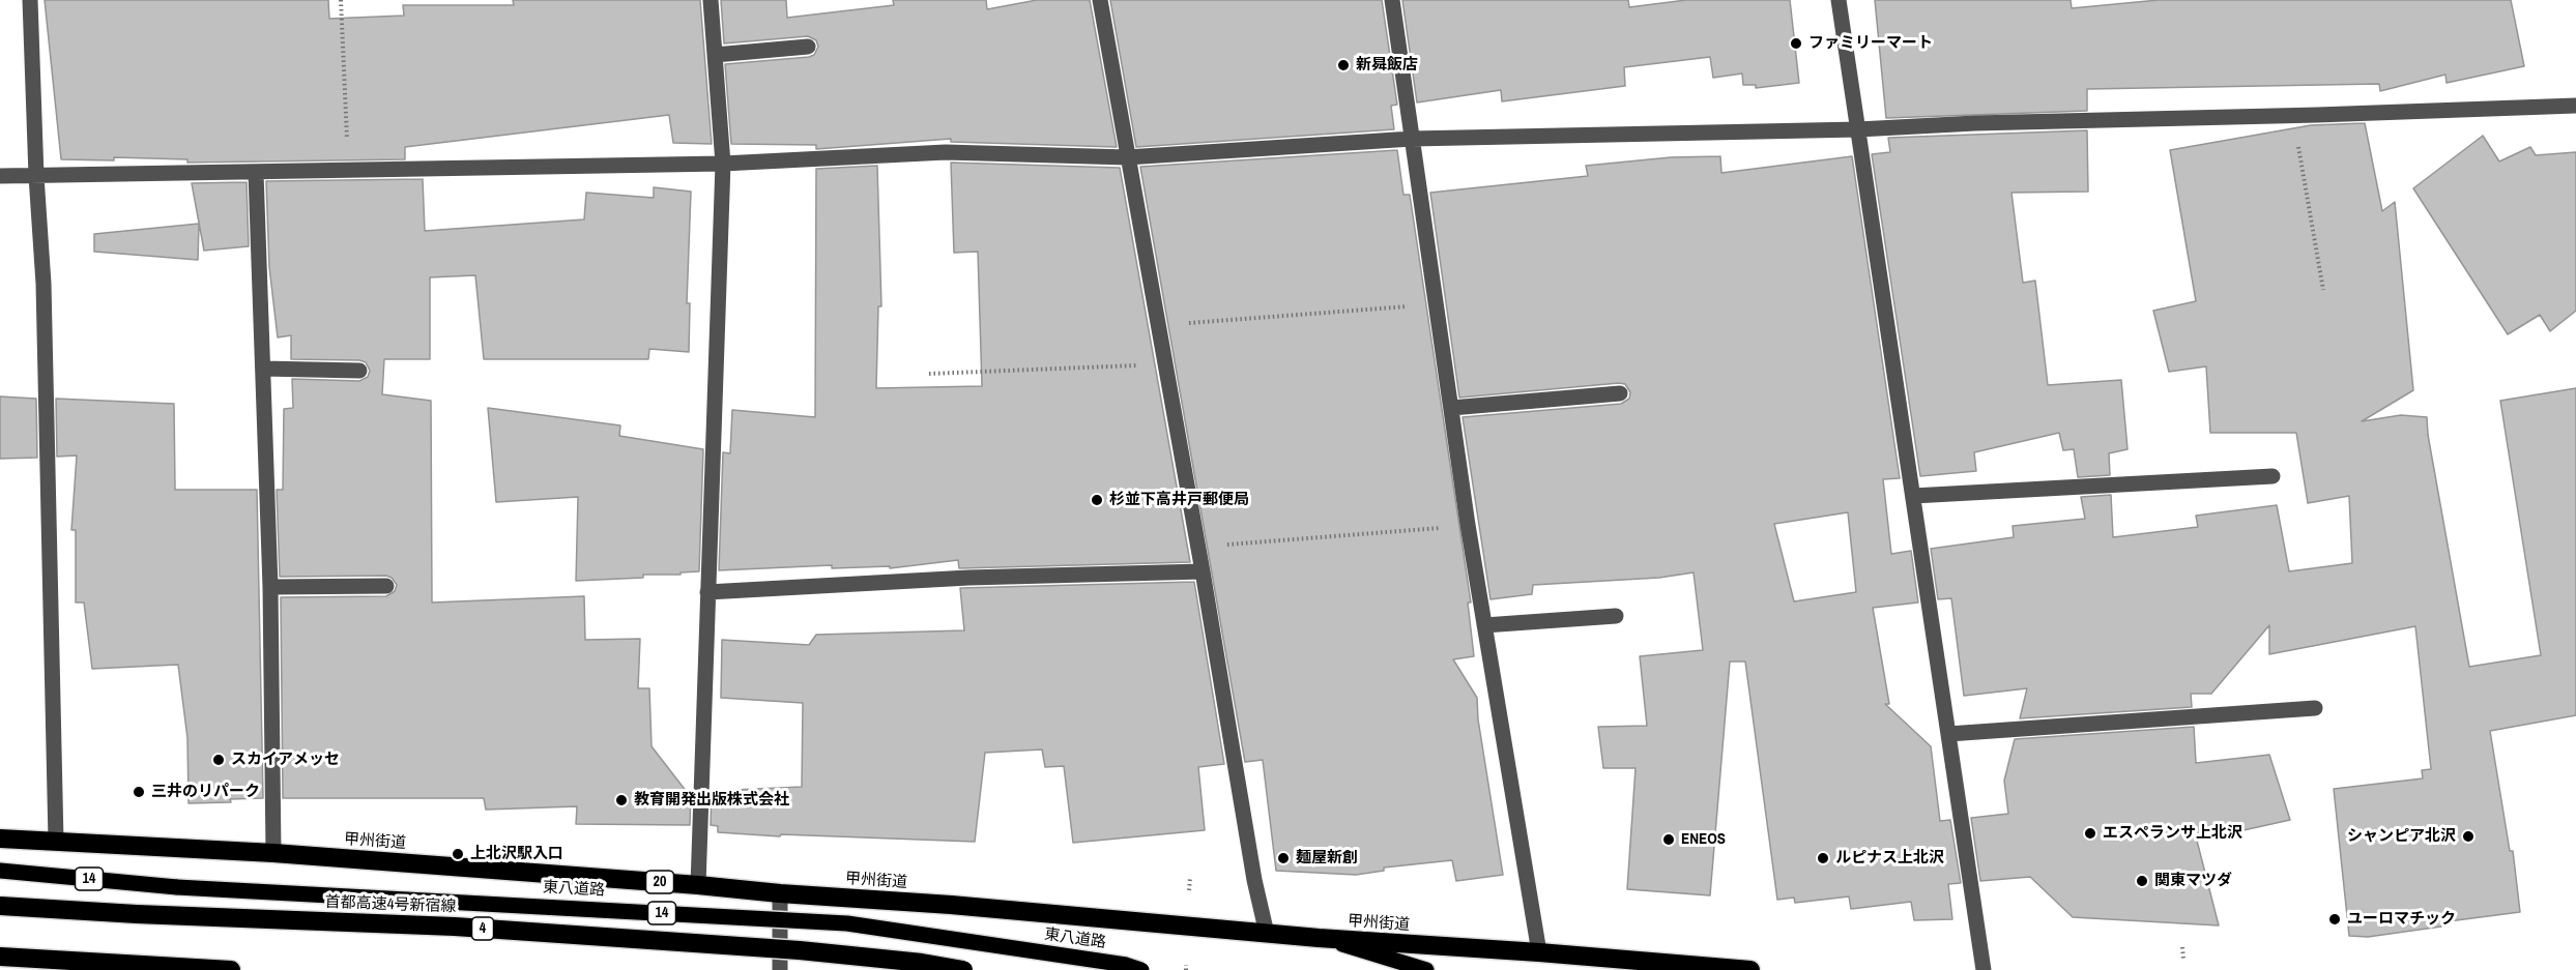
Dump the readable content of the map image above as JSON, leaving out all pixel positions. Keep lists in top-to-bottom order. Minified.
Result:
{"streets":{"highway":["甲州街道","20","首都高速4号新宿線","4"],"main road":["14","東八道路"]},"places":["ファミリーマート","新曻飯店","杉並下高井戸郵便局","スカイアメッセ","三井のリパーク","教育開発出版株式会社","エスペランサ上北沢","シャンピア北沢","ENEOS","上北沢駅入口","麺屋新創","ルピナス上北沢","関東マツダ","ユーロマチック"]}
